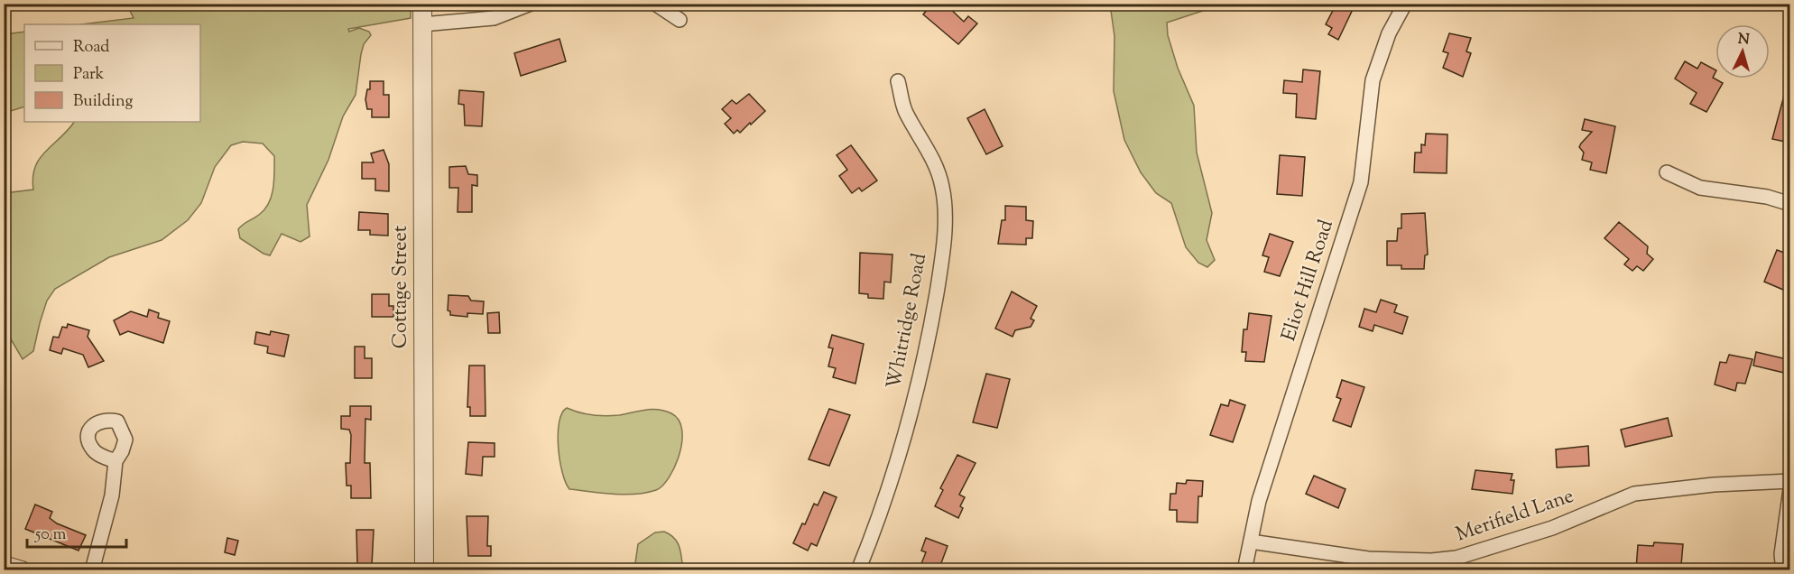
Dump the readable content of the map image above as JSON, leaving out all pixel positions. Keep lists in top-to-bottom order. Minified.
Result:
{"streets":{"street":["Eliot Hill Road","Cottage Street","Whitridge Road","Merifield Lane"]},"crossings":[["Eliot Hill Road","Merifield Lane"]],"legend":["Road","Park","Building"],"scale_bar":"50 m","north":"top"}
